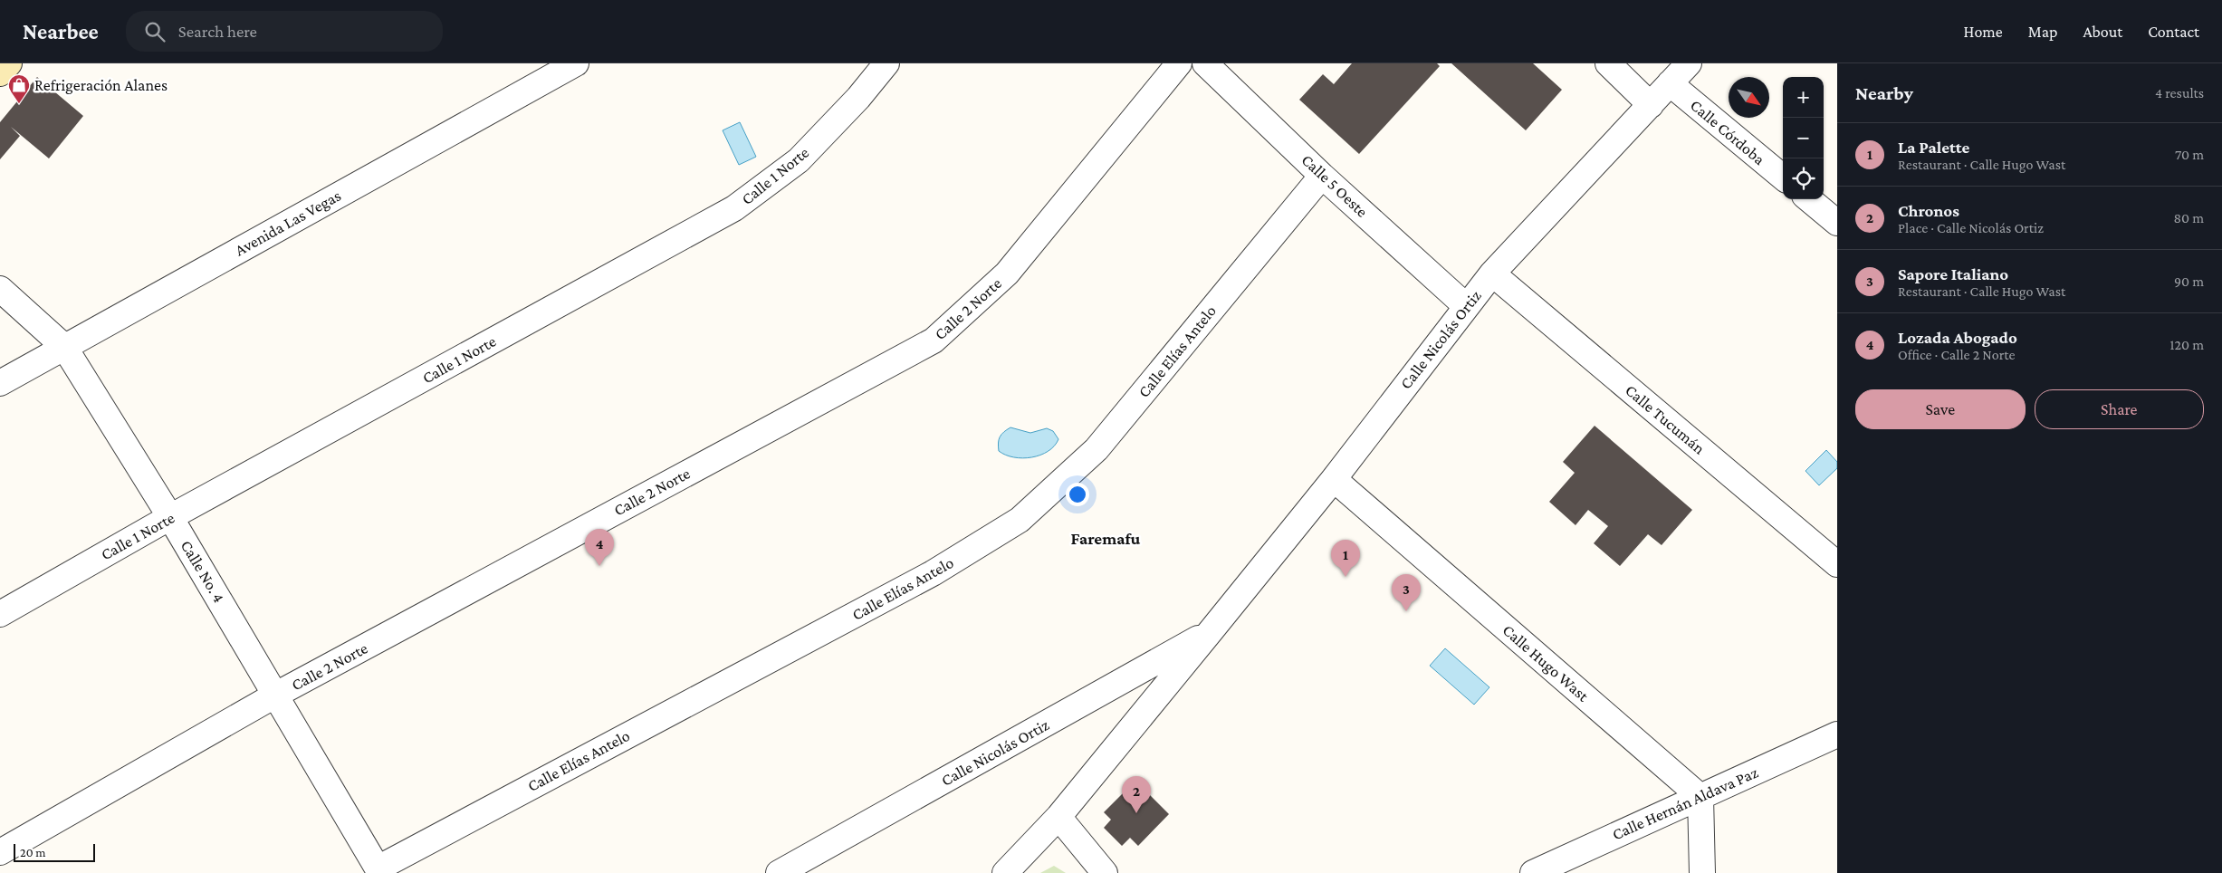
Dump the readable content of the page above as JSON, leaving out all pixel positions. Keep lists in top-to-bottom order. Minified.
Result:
{"streets":{"street":["Calle Córdoba","Calle 1 Norte","Calle 5 Oeste","Avenida Las Vegas","Calle 2 Norte","Calle Nicolás Ortiz","Calle Elías Antelo","Calle Tucumán","Calle No. 4","Calle Hugo Wast","Calle Hernán Aldava Paz"]},"crossings":[["Calle Córdoba","Calle Nicolás Ortiz"],["Calle 1 Norte","Calle No. 4"],["Calle 5 Oeste","Calle Nicolás Ortiz"],["Calle 5 Oeste","Calle Elías Antelo"],["Avenida Las Vegas","Calle No. 4"],["Calle 2 Norte","Calle No. 4"],["Calle Nicolás Ortiz","Calle Tucumán"],["Calle Nicolás Ortiz","Calle Hugo Wast"],["Calle Elías Antelo","Calle No. 4"],["Calle Hugo Wast","Calle Hernán Aldava Paz"]],"districts":["Faremafu"],"places":{"shop":["Refrigeración Alanes"]},"scale_bar":"20 m","north":"bottom right","page":{"header":"Nearbee","search":"Search here","nav":["Home","Map","About","Contact"],"heading":["Nearby","4 results"],"map_buttons":["+","−"],"list":[{"mark":"1","name":"La Palette","note":"Restaurant · Calle Hugo Wast","value":"70 m"},{"mark":"2","name":"Chronos","note":"Place · Calle Nicolás Ortiz","value":"80 m"},{"mark":"3","name":"Sapore Italiano","note":"Restaurant · Calle Hugo Wast","value":"90 m"},{"mark":"4","name":"Lozada Abogado","note":"Office · Calle 2 Norte","value":"120 m"}],"buttons":["Save","Share"],"pins":["4","1","3","2"],"scale":"20 m"}}
